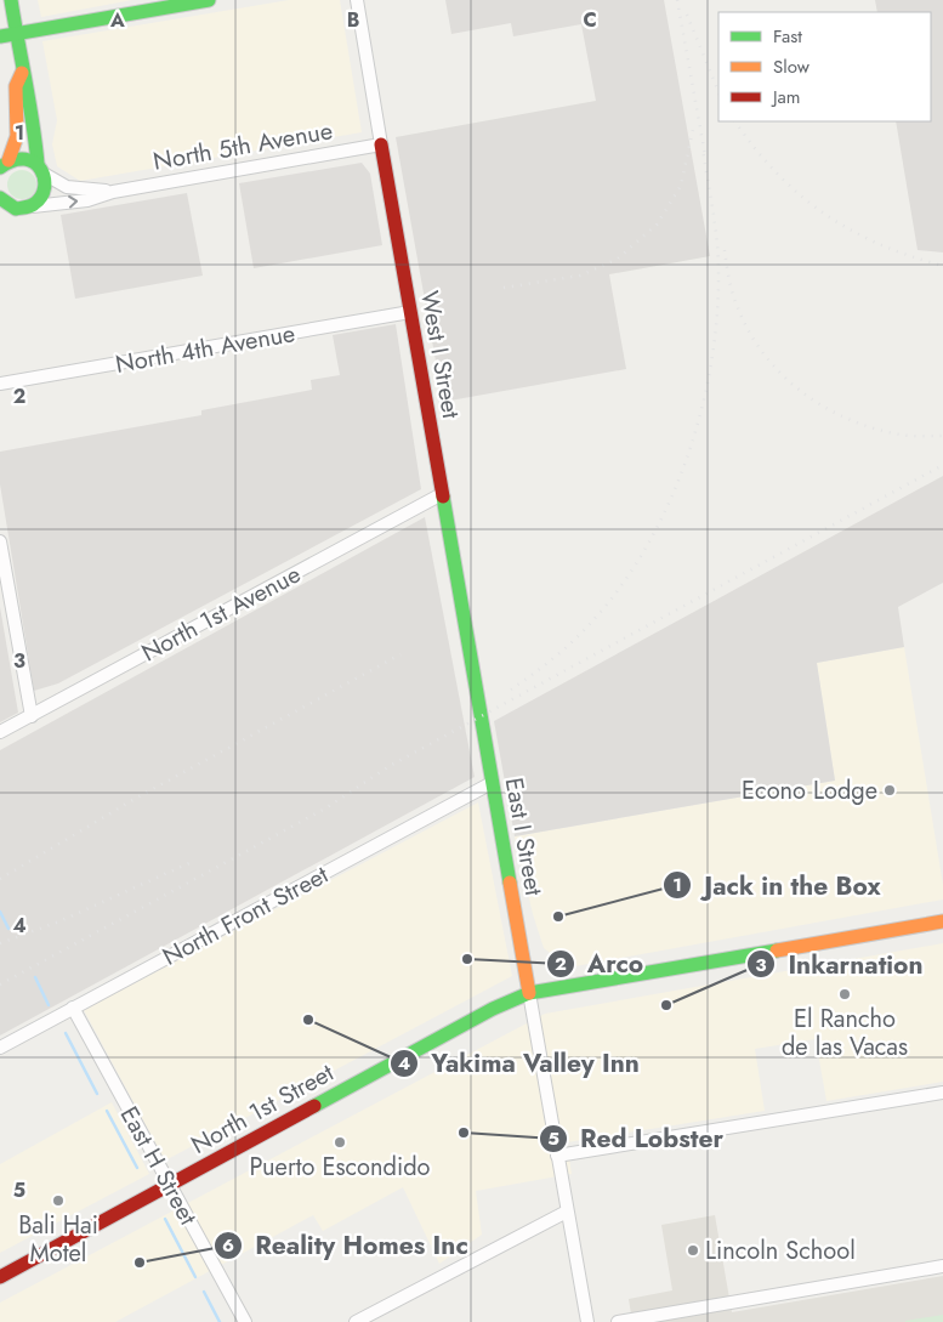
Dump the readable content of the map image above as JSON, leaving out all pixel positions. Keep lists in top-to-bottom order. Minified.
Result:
{"streets":{"main road":["West I Street","East I Street","North 1st Street"],"street":["North 5th Avenue","North 4th Avenue","North 1st Avenue","North Front Street","East H Street"]},"crossings":[["North 5th Avenue","West I Street"],["North 4th Avenue","West I Street"],["West I Street","North 1st Avenue"],["West I Street","East I Street"],["East I Street","North Front Street"],["East I Street","North 1st Street"],["North Front Street","East H Street"],["North 1st Street","East H Street"]],"places":["Econo Lodge","Jack in the Box","Arco","El Rancho de las Vacas","Inkarnation","Yakima Valley Inn","Red Lobster","Puerto Escondido","Bali Hai Motel","Lincoln School","Reality Homes Inc"],"legend":["Fast","Slow","Jam"],"grid":{"columns":["A","B","C"],"rows":["1","2","3","4","5"]}}
